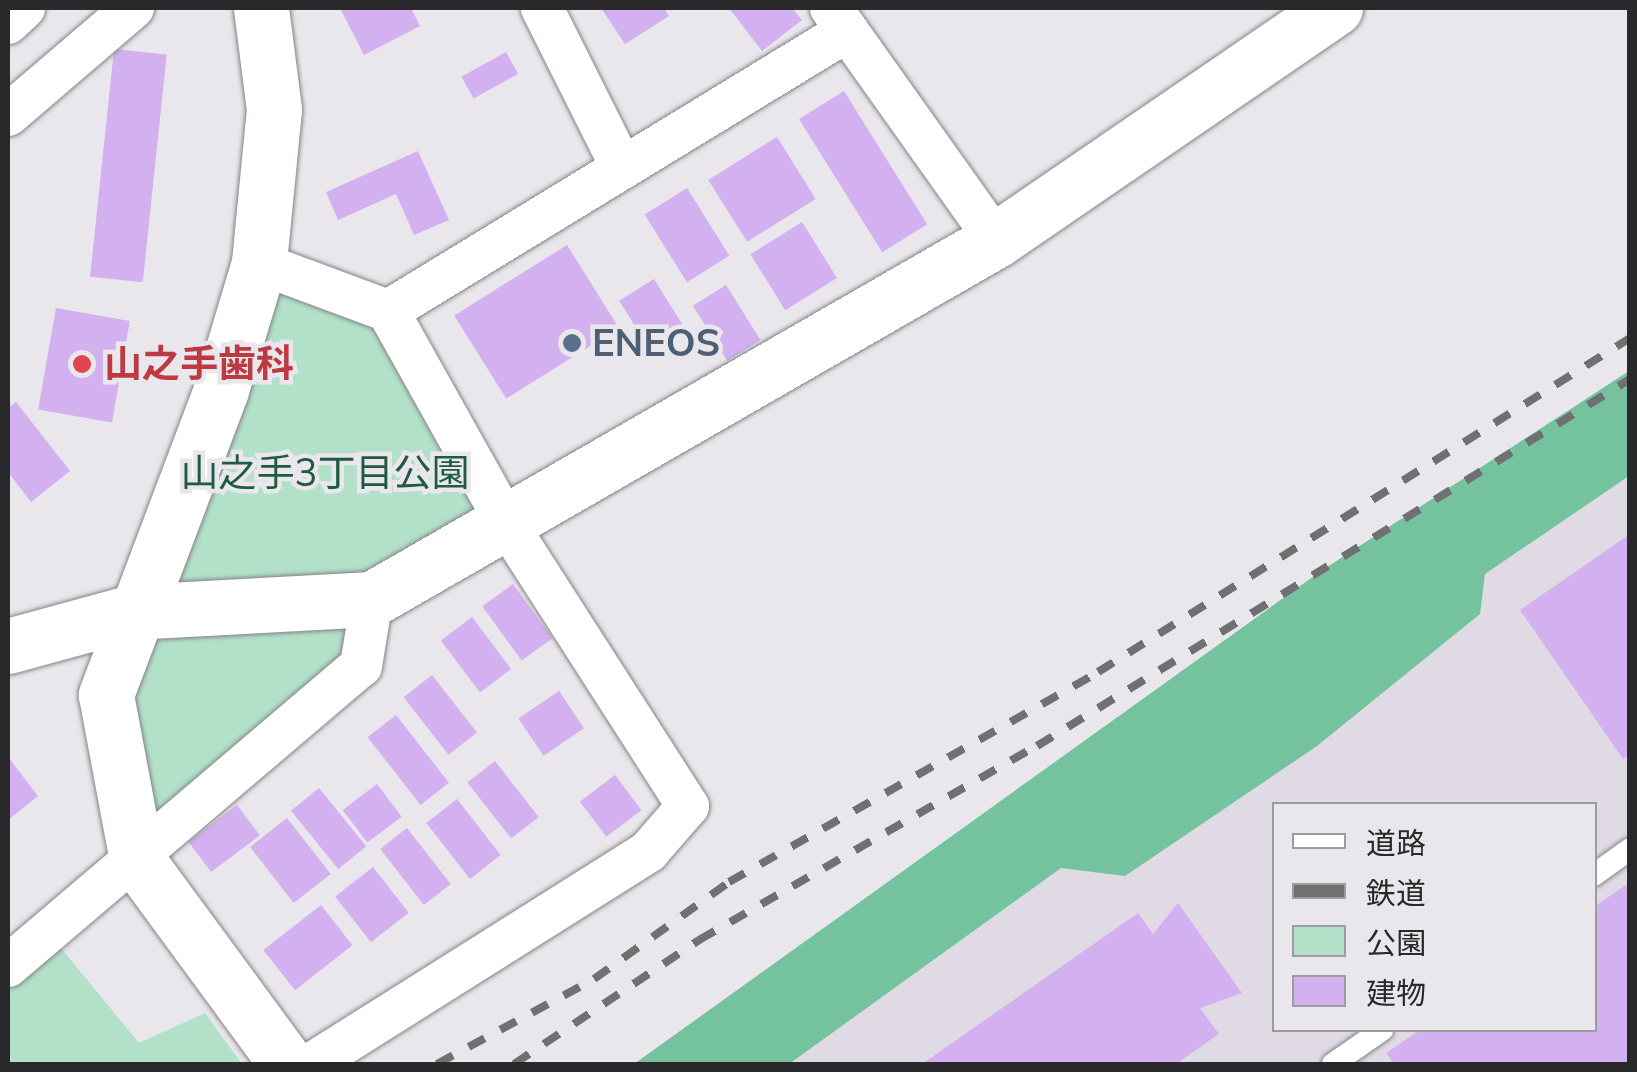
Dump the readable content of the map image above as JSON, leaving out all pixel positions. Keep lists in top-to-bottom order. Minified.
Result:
{"parks":["山之手3丁目公園"],"places":["ENEOS","山之手歯科"],"legend":["道路","鉄道","公園","建物"]}
